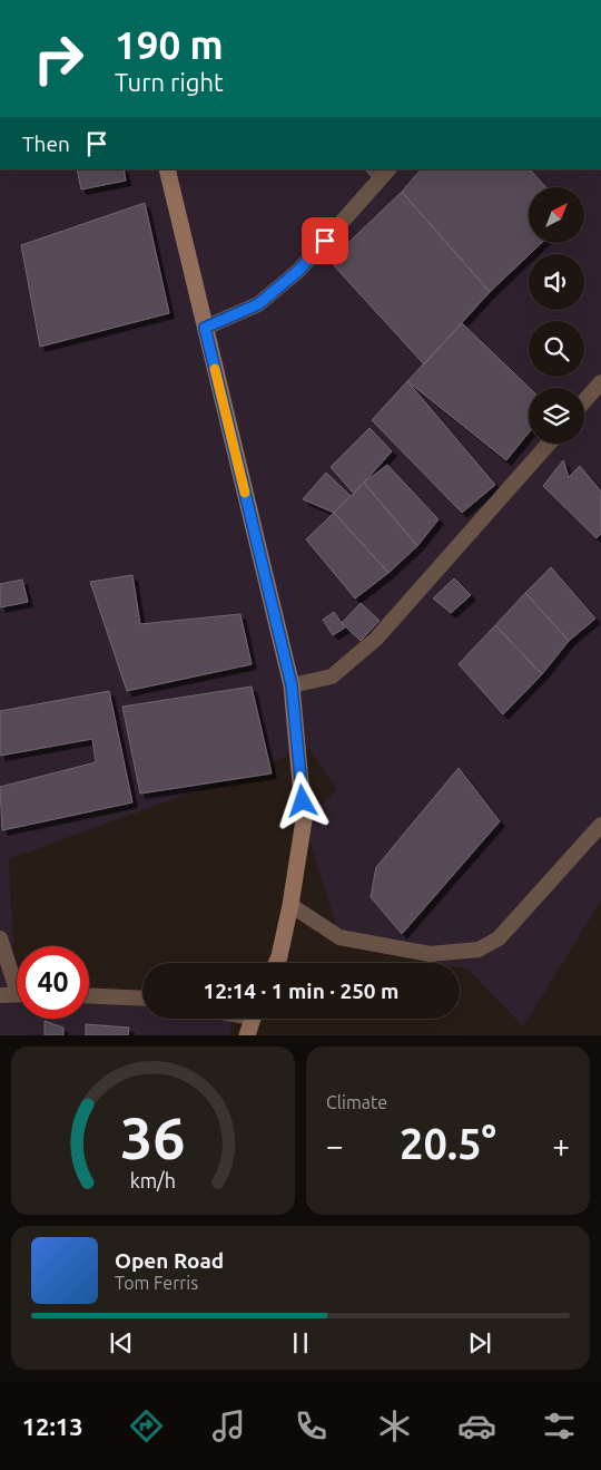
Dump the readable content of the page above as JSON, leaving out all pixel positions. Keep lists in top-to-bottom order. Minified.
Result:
{"north":"top right","page":{"turn":["190 m","Turn right"],"then":"Then","limit":"40","trip":"12:14 · 1 min · 250 m","tile":"Climate","heat":["−","20.5°","+"],"song":["Open Road","Tom Ferris"],"tabs":"12:13","gauge":["36","km/h"]}}
